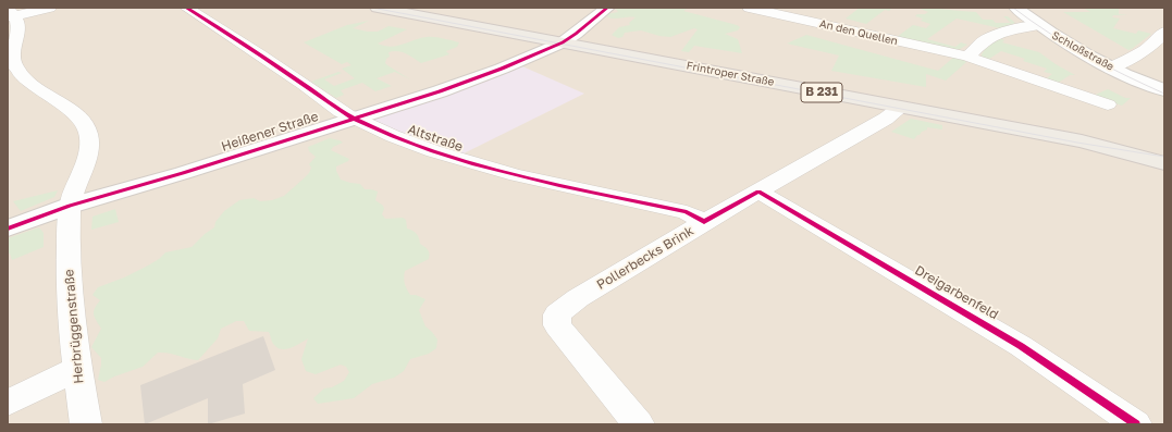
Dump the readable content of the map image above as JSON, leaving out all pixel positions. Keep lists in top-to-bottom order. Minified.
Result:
{"streets":{"main road":["Frintroper Straße","B 231"],"street":["An den Quellen","Schloßstraße","Heißener Straße","Altstraße","Pollerbecks Brink","Dreigarbenfeld","Herbrüggenstraße"]},"crossings":[["Frintroper Straße","Heißener Straße"],["Frintroper Straße","Pollerbecks Brink"],["Heißener Straße","Altstraße"],["Heißener Straße","Herbrüggenstraße"],["Altstraße","Pollerbecks Brink"],["Pollerbecks Brink","Dreigarbenfeld"]]}
